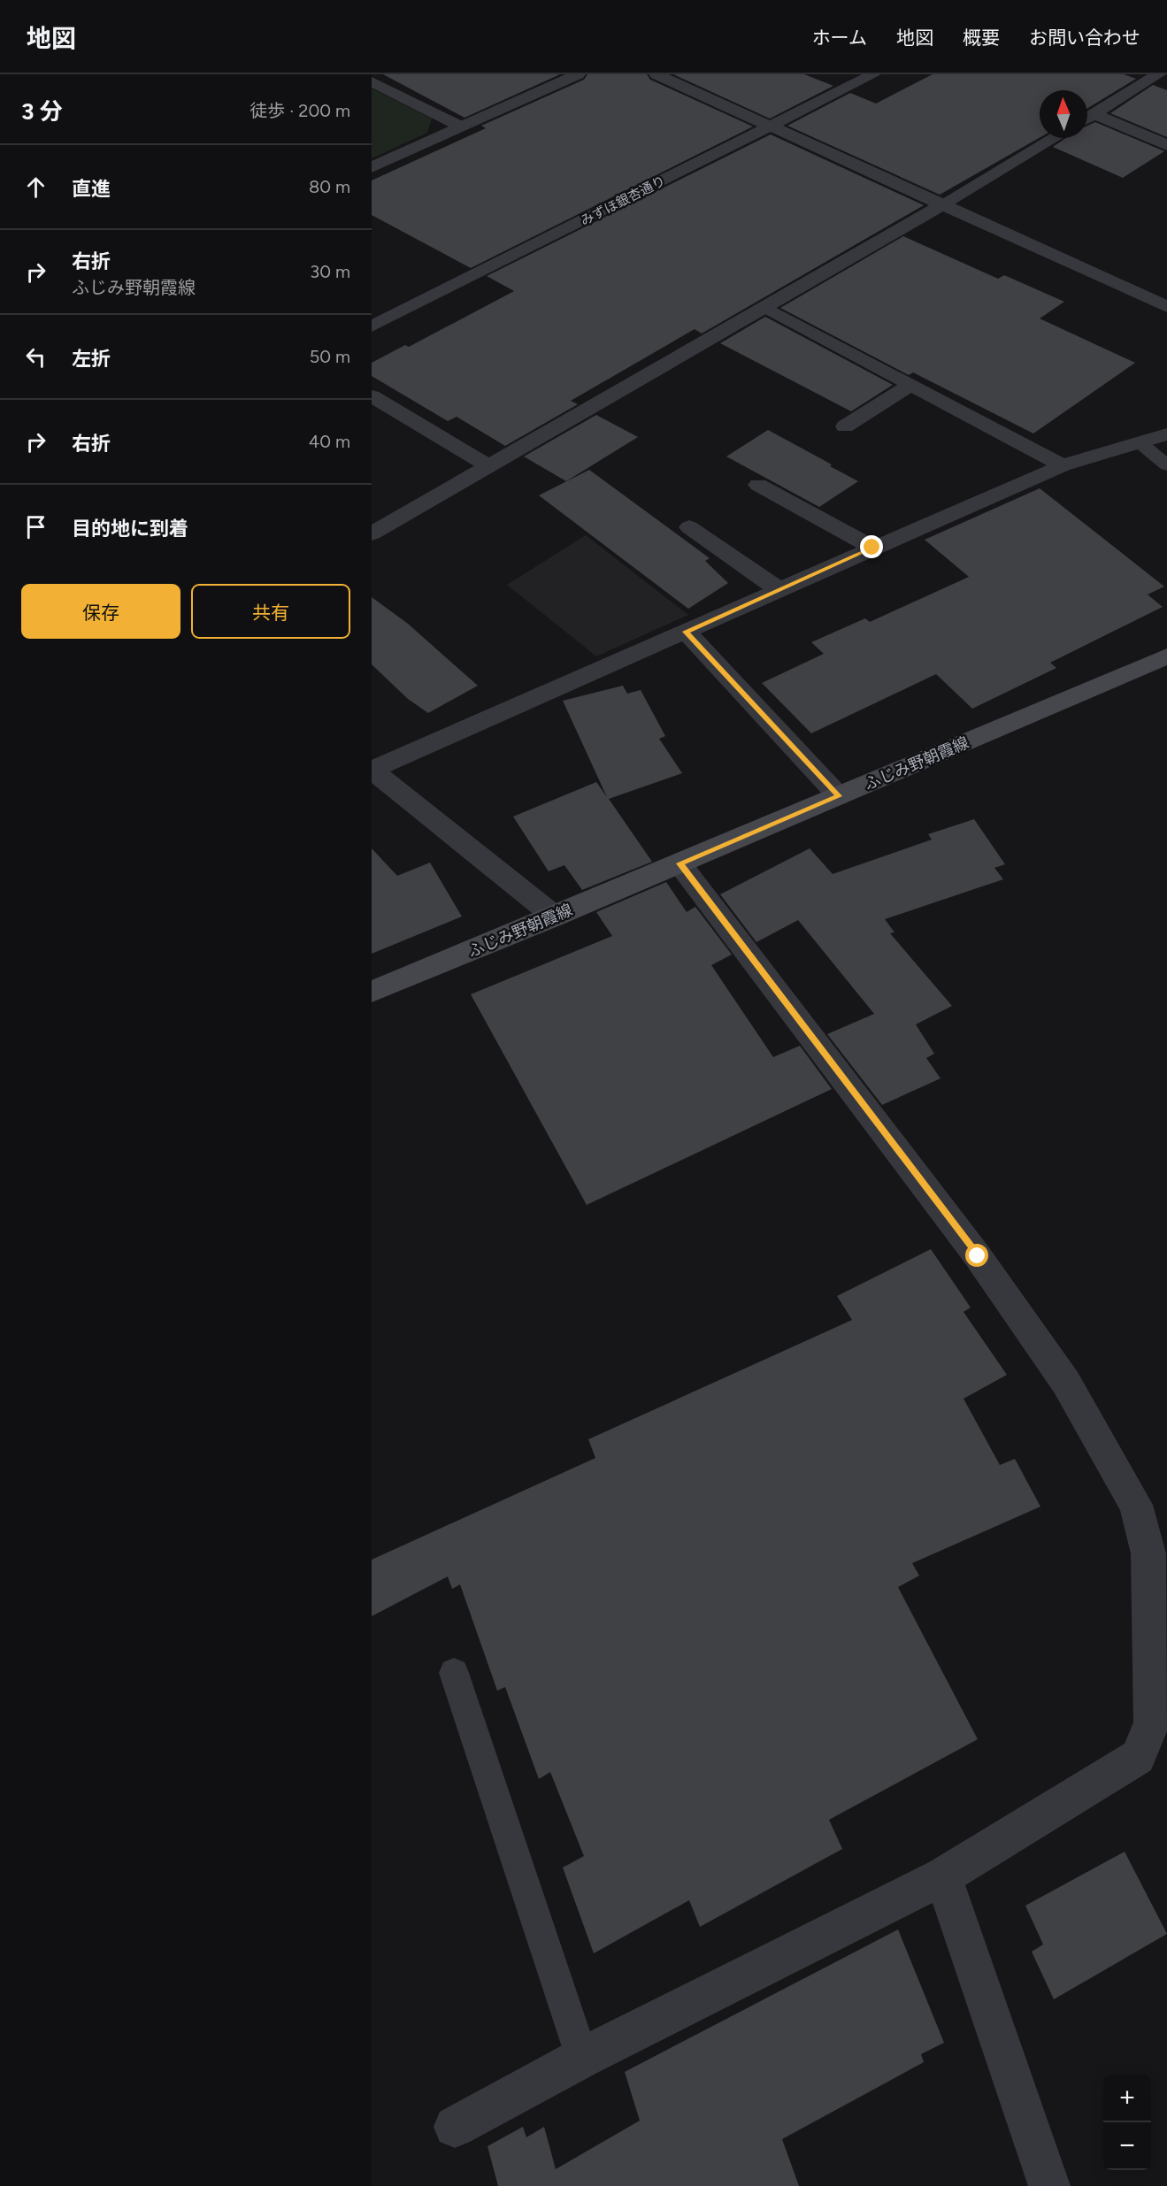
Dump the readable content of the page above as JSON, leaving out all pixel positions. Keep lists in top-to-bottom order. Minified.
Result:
{"streets":{"main road":["ふじみ野朝霞線"],"street":["みずほ銀杏通り"]},"north":"top","page":{"header":"地図","nav":["ホーム","地図","概要","お問い合わせ"],"heading":["3 分","徒歩 · 200 m"],"list":[["直進","80 m"],["右折","ふじみ野朝霞線","30 m"],["左折","50 m"],["右折","40 m"],"目的地に到着"],"buttons":["保存","共有"],"map_buttons":["+","−"]}}
